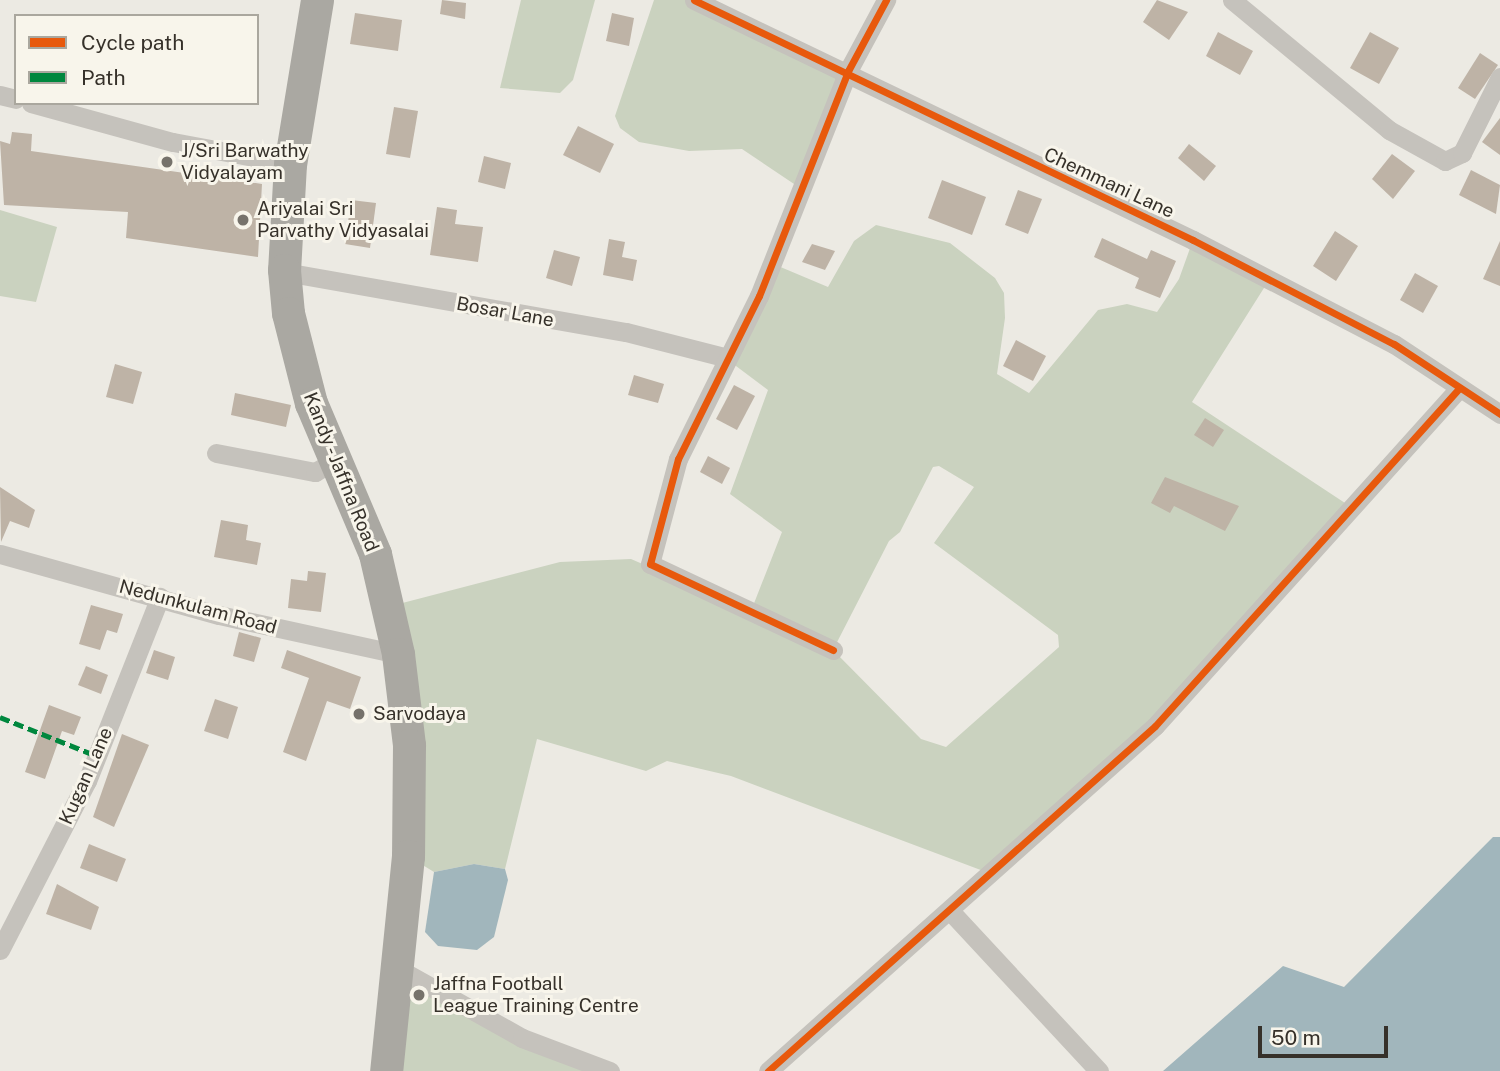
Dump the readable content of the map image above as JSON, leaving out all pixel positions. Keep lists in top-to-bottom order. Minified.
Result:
{"streets":{"highway":["Kandy - Jaffna Road"],"street":["Chemmani Lane","Bosar Lane","Nedunkulam Road","Kugan Lane"]},"crossings":[["Bosar Lane","Kandy - Jaffna Road"],["Kandy - Jaffna Road","Nedunkulam Road"],["Nedunkulam Road","Kugan Lane"]],"places":["J/Sri Barwathy Vidyalayam","Ariyalai Sri Parvathy Vidyasalai","Sarvodaya","Jaffna Football League Training Centre"],"legend":["Cycle path","Path"],"scale_bar":"50 m"}
